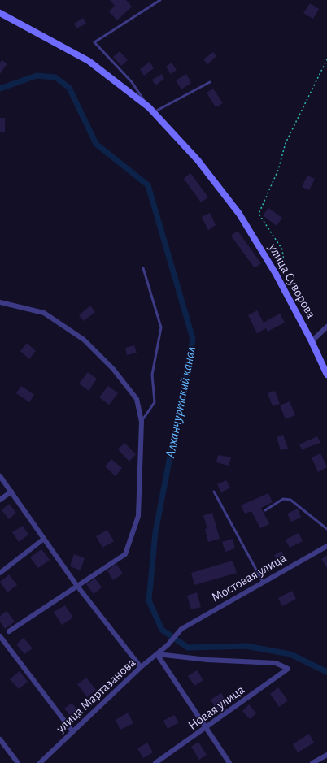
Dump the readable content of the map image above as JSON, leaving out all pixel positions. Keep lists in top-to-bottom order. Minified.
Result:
{"streets":{"main road":["улица Суворова"],"street":["Мостовая улица","улица Мартазанова","Новая улица"]},"crossings":[["Мостовая улица","улица Мартазанова"],["улица Мартазанова","Новая улица"]],"water":["Алханчуртский канал"]}
